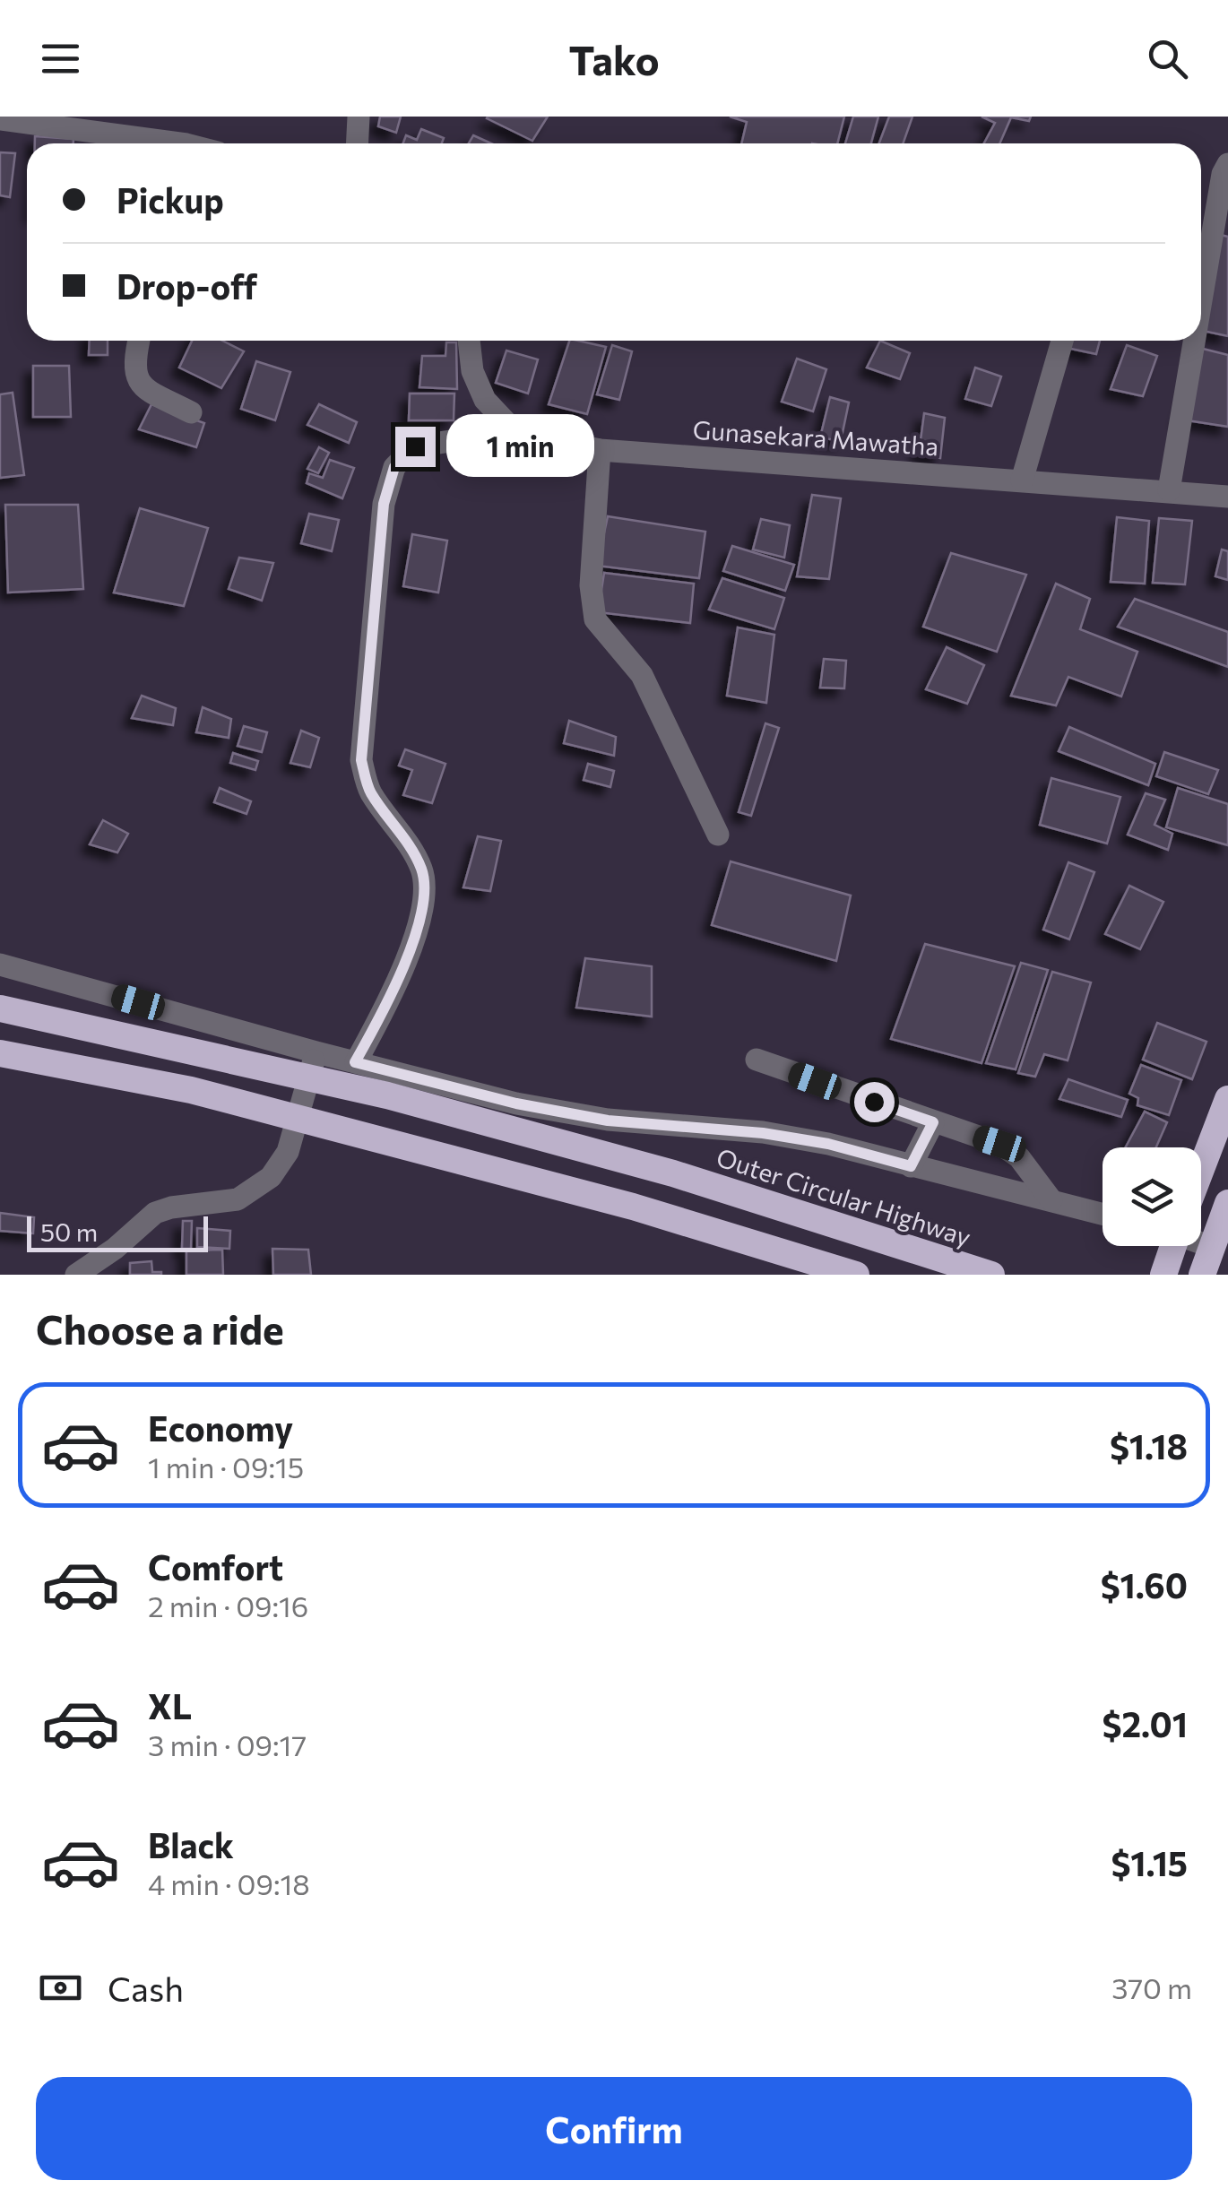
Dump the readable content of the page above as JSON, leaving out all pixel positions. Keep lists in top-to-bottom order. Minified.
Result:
{"streets":{"highway":["Outer Circular Highway"],"street":["Gunasekara Mawatha"]},"scale_bar":"50 m","page":{"header":"Tako","banner":["Pickup","Drop-off"],"bubble":"1 min","scale":"50 m","heading":"Choose a ride","list":[{"name":"Economy","note":"1 min · 09:15","value":"$1.18"},{"name":"Comfort","note":"2 min · 09:16","value":"$1.60"},{"name":"XL","note":"3 min · 09:17","value":"$2.01"},{"name":"Black","note":"4 min · 09:18","value":"$1.15"}],"pay":["Cash","370 m"],"buttons":"Confirm"}}
